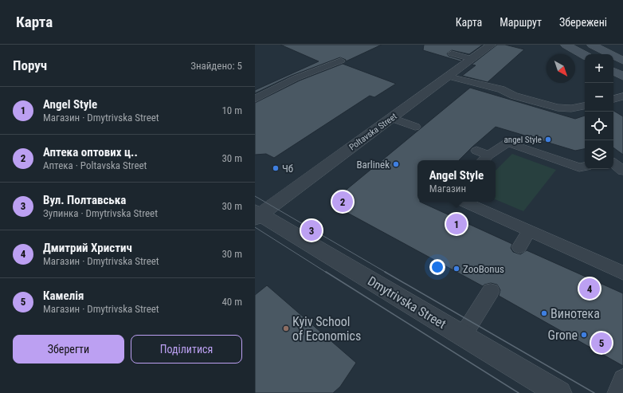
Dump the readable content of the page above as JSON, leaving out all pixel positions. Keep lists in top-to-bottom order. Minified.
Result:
{"streets":{"street":["Poltavska Street","Dmytrivska Street"]},"crossings":[["Poltavska Street","Dmytrivska Street"]],"places":["angel Style","Barlinek","Чб","ZooBonus","Винотека","Kyiv School of Economics","Grone"],"north":"bottom right","page":{"header":"Карта","nav":["Карта","Маршрут","Збережені"],"heading":["Поруч","Знайдено: 5"],"map_buttons":["+","−"],"list":[{"mark":"1","name":"Angel Style","note":"Магазин · Dmytrivska Street","value":"10 m"},{"mark":"2","name":"Аптека оптових ц..","note":"Аптека · Poltavska Street","value":"30 m"},{"mark":"3","name":"Вул. Полтавська","note":"Зупинка · Dmytrivska Street","value":"30 m"},{"mark":"4","name":"Дмитрий Христич","note":"Магазин · Dmytrivska Street","value":"30 m"},{"mark":"5","name":"Камелія","note":"Магазин · Dmytrivska Street","value":"40 m"}],"popup":["Angel Style","Магазин"],"pins":["2","1","3","4","5"],"buttons":["Зберегти","Поділитися"]}}
